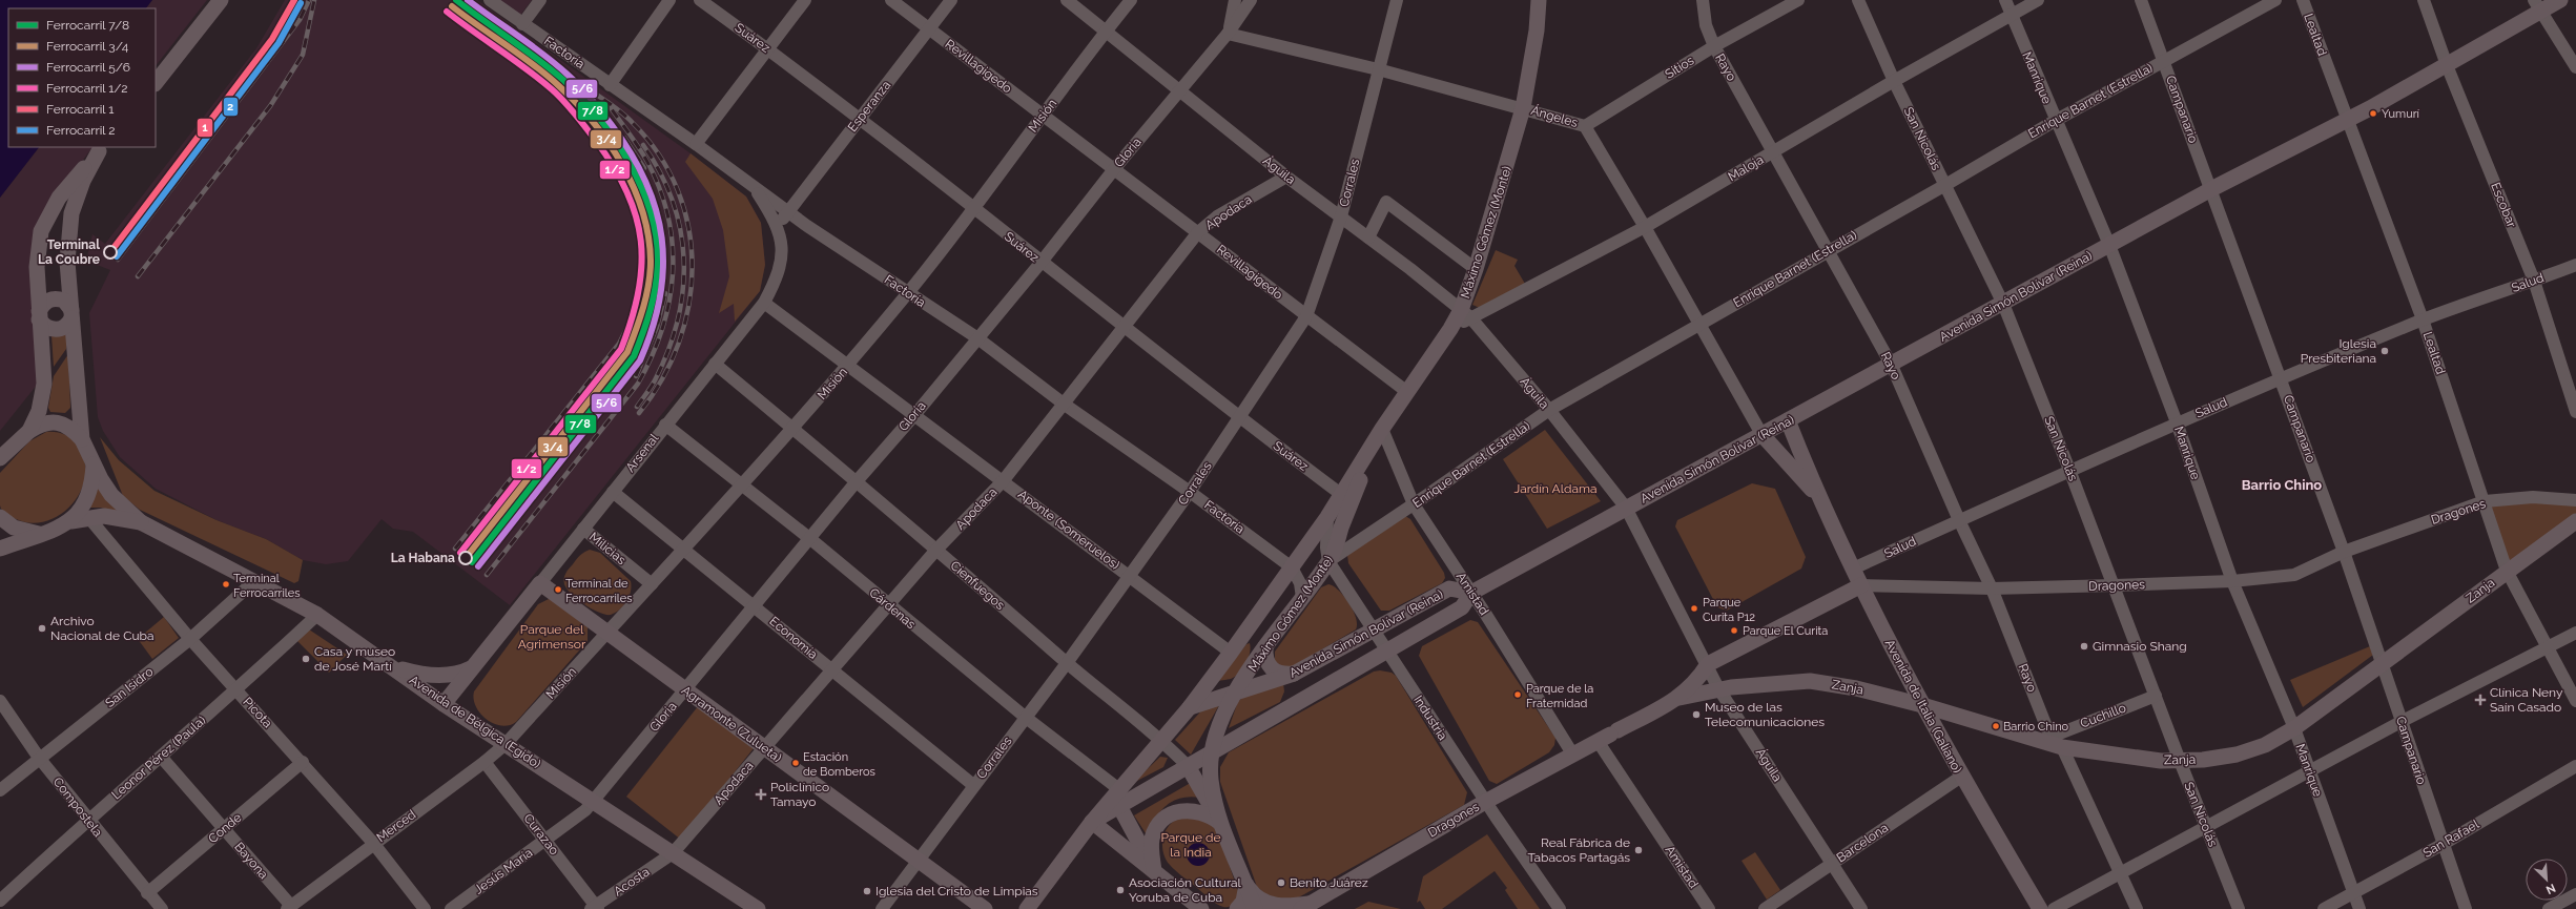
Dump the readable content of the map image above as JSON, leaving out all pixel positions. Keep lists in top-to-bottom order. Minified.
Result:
{"streets":{"main road":["Máximo Gómez (Monte)","Avenida Simón Bolívar (Reina)","Arsenal","Dragones","Cienfuegos","Zanja","Avenida de Italia (Galiano)","Avenida de Bélgica (Egido)","Agramonte (Zulueta)"],"street":["Lealtad","Suárez","Factoría","Revillagigedo","Sitios","Rayo","Manrique","Enrique Barnet (Estrella)","Esperanza","Campanario","Misión","Ángeles","San Nicolás","Gloria","Maloja","Águila","Corrales","Escobar","Apodaca","Salud","Aponte (Someruelos)","Milicias","Amistad","Cárdenas","Economía","San Isidro","Picota","Cuchillo","Industria","Leonor Pérez (Paula)","Compostela","Merced","Conde","Curazao","San Rafael","Barcelona","Bayona","Jesús María","Acosta"]},"crossings":[["Lealtad","Salud"],["Lealtad","Avenida Simón Bolívar (Reina)"],["Lealtad","Dragones"],["Lealtad","Zanja"],["Suárez","Esperanza"],["Suárez","Misión"],["Suárez","Gloria"],["Suárez","Corrales"],["Suárez","Apodaca"],["Suárez","Máximo Gómez (Monte)"],["Factoría","Esperanza"],["Factoría","Misión"],["Factoría","Gloria"],["Factoría","Corrales"],["Factoría","Apodaca"],["Factoría","Máximo Gómez (Monte)"],["Factoría","Arsenal"],["Revillagigedo","Esperanza"],["Revillagigedo","Misión"],["Revillagigedo","Gloria"],["Revillagigedo","Corrales"],["Revillagigedo","Apodaca"],["Revillagigedo","Máximo Gómez (Monte)"],["Sitios","Rayo"],["Sitios","Ángeles"],["Rayo","Enrique Barnet (Estrella)"],["Rayo","Maloja"],["Rayo","Salud"],["Rayo","Avenida Simón Bolívar (Reina)"],["Rayo","Dragones"],["Rayo","Zanja"],["Rayo","Cuchillo"],["Manrique","Enrique Barnet (Estrella)"],["Manrique","Maloja"],["Manrique","Salud"],["Manrique","Avenida Simón Bolívar (Reina)"],["Manrique","Dragones"],["Manrique","Zanja"],["Manrique","San Rafael"],["Enrique Barnet (Estrella)","Campanario"],["Enrique Barnet (Estrella)","Ángeles"],["Enrique Barnet (Estrella)","San Nicolás"],["Enrique Barnet (Estrella)","Águila"],["Enrique Barnet (Estrella)","Máximo Gómez (Monte)"],["Enrique Barnet (Estrella)","Amistad"],["Enrique Barnet (Estrella)","Industria"],["Esperanza","Arsenal"],["Campanario","Salud"],["Campanario","Avenida Simón Bolívar (Reina)"],["Campanario","Dragones"],["Campanario","Zanja"],["Campanario","San Rafael"],["Misión","Águila"],["Misión","Aponte (Someruelos)"],["Misión","Milicias"],["Misión","Cienfuegos"],["Misión","Cárdenas"],["Misión","Economía"],["Misión","Avenida de Bélgica (Egido)"],["Misión","Agramonte (Zulueta)"],["Misión","Merced"],["Ángeles","Gloria"],["Ángeles","Maloja"],["Ángeles","Corrales"],["Ángeles","Máximo Gómez (Monte)"],["Ángeles","Avenida Simón Bolívar (Reina)"],["Ángeles","Avenida de Italia (Galiano)"],["San Nicolás","Maloja"],["San Nicolás","Salud"],["San Nicolás","Avenida Simón Bolívar (Reina)"],["San Nicolás","Dragones"],["San Nicolás","Zanja"],["San Nicolás","Cuchillo"],["Gloria","Águila"],["Gloria","Aponte (Someruelos)"],["Gloria","Cienfuegos"],["Gloria","Cárdenas"],["Gloria","Economía"],["Gloria","Avenida de Bélgica (Egido)"],["Gloria","Agramonte (Zulueta)"],["Gloria","Jesús María"],["Maloja","Águila"],["Maloja","Máximo Gómez (Monte)"],["Águila","Corrales"],["Águila","Apodaca"],["Águila","Máximo Gómez (Monte)"],["Águila","Avenida Simón Bolívar (Reina)"],["Águila","Dragones"],["Águila","Zanja"],["Águila","Barcelona"],["Corrales","Aponte (Someruelos)"],["Corrales","Cienfuegos"],["Corrales","Cárdenas"],["Corrales","Economía"],["Corrales","Agramonte (Zulueta)"],["Escobar","Salud"],["Escobar","Avenida Simón Bolívar (Reina)"],["Apodaca","Aponte (Someruelos)"],["Apodaca","Cienfuegos"],["Apodaca","Cárdenas"],["Apodaca","Economía"],["Apodaca","Avenida de Bélgica (Egido)"],["Apodaca","Agramonte (Zulueta)"],["Apodaca","Acosta"],["Máximo Gómez (Monte)","Avenida Simón Bolívar (Reina)"],["Máximo Gómez (Monte)","Aponte (Someruelos)"],["Máximo Gómez (Monte)","Cienfuegos"],["Máximo Gómez (Monte)","Amistad"],["Máximo Gómez (Monte)","Cárdenas"],["Máximo Gómez (Monte)","Industria"],["Salud","Avenida de Italia (Galiano)"],["Avenida Simón Bolívar (Reina)","Amistad"],["Avenida Simón Bolívar (Reina)","Avenida de Italia (Galiano)"],["Avenida Simón Bolívar (Reina)","Industria"],["Arsenal","Aponte (Someruelos)"],["Arsenal","Milicias"],["Arsenal","Cienfuegos"],["Arsenal","Cárdenas"],["Arsenal","Economía"],["Arsenal","Avenida de Bélgica (Egido)"],["Arsenal","Agramonte (Zulueta)"],["Dragones","Zanja"],["Dragones","Amistad"],["Dragones","Avenida de Italia (Galiano)"],["Dragones","Industria"],["Zanja","Avenida de Italia (Galiano)"],["Zanja","Cuchillo"],["San Isidro","Picota"],["San Isidro","Avenida de Bélgica (Egido)"],["San Isidro","Compostela"],["Avenida de Italia (Galiano)","Barcelona"],["Picota","Avenida de Bélgica (Egido)"],["Picota","Leonor Pérez (Paula)"],["Picota","Merced"],["Picota","Conde"],["Avenida de Bélgica (Egido)","Leonor Pérez (Paula)"],["Avenida de Bélgica (Egido)","Merced"],["Avenida de Bélgica (Egido)","Jesús María"],["Avenida de Bélgica (Egido)","Acosta"],["Leonor Pérez (Paula)","Compostela"],["Leonor Pérez (Paula)","Bayona"],["Compostela","Conde"],["Merced","Curazao"],["Merced","Bayona"],["Conde","Bayona"],["Curazao","Jesús María"],["Curazao","Acosta"]],"districts":["Barrio Chino"],"parks":["Jardín Aldama","Parque del Agrimensor","Parque de la India"],"places":{"other":["Yumurí","Terminal La Coubre","Iglesia Presbiteriana","La Habana","Terminal Ferrocarriles","Terminal de Ferrocarriles","Parque Curita P12","Archivo Nacional de Cuba","Parque El Curita","Gimnasio Shang","Casa y museo de José Martí","Parque de la Fraternidad","Museo de las Telecomunicaciones","Barrio Chino","Estación de Bomberos","Real Fábrica de Tabacos Partagás","Benito Juárez","Asociación Cultural Yoruba de Cuba","Iglesia del Cristo de Limpias"],"health":["Clínica Neny Saín Casado","Policlínico Tamayo"]},"lines":["rail line 7/8","rail line 5/6","rail line 1","rail line 2","rail line 3/4","rail line 1/2"],"legend":["Ferrocarril 7/8","Ferrocarril 3/4","Ferrocarril 5/6","Ferrocarril 1/2","Ferrocarril 1","Ferrocarril 2"],"north":"bottom right"}
